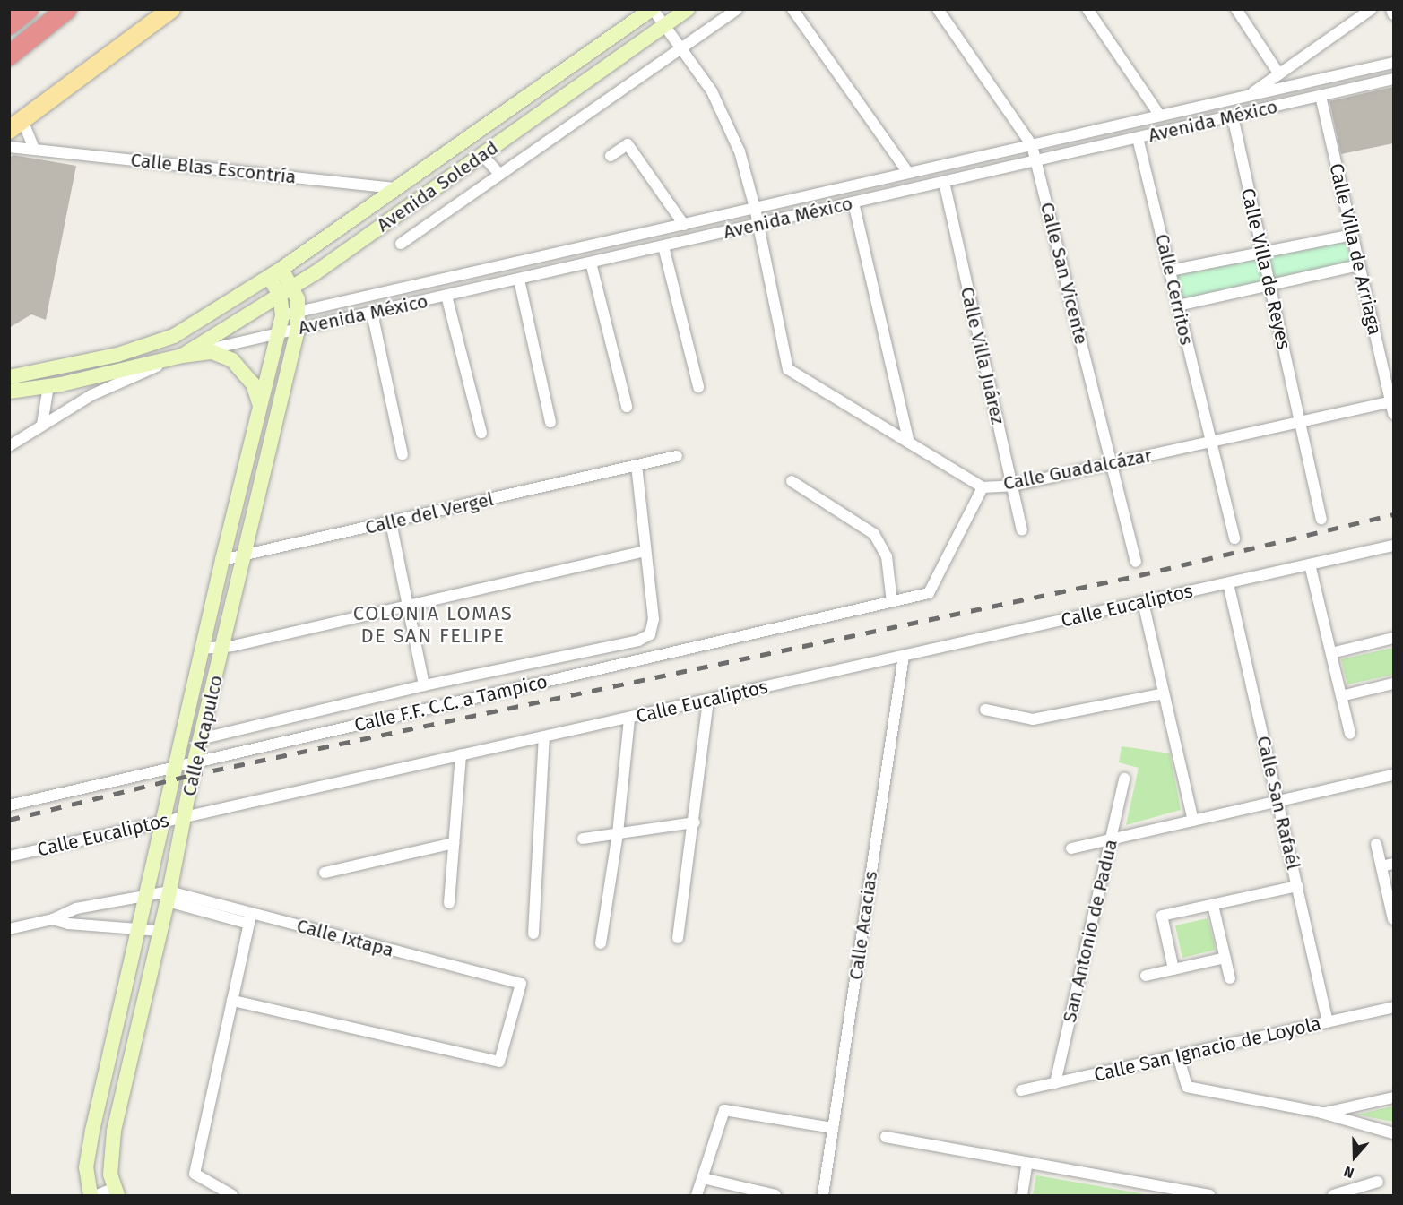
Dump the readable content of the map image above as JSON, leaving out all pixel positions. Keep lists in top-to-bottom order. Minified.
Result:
{"streets":{"street":["Avenida México","Calle Blas Escontría","Avenida Soledad","Calle Villa de Arriaga","Calle Villa de Reyes","Calle San Vicente","Calle Cerritos","Calle Villa Juárez","Calle Guadalcázar","Calle del Vergel","Calle Eucaliptos","Calle F.F. C.C. a Tampico","Calle Acapulco","Calle San Rafaél","Calle Acacias","San Antonio de Padua","Calle Ixtapa","Calle San Ignacio de Loyola"]},"crossings":[["Avenida México","Avenida Soledad"],["Avenida México","Calle Villa de Arriaga"],["Avenida México","Calle Villa de Reyes"],["Avenida México","Calle San Vicente"],["Avenida México","Calle Cerritos"],["Avenida México","Calle Villa Juárez"],["Avenida México","Calle Guadalcázar"],["Avenida México","Calle Acapulco"],["Calle Blas Escontría","Avenida Soledad"],["Avenida Soledad","Calle Acapulco"],["Calle Villa de Arriaga","Calle Guadalcázar"],["Calle Villa de Reyes","Calle Guadalcázar"],["Calle San Vicente","Calle Guadalcázar"],["Calle Cerritos","Calle Guadalcázar"],["Calle Villa Juárez","Calle Guadalcázar"],["Calle Guadalcázar","Calle F.F. C.C. a Tampico"],["Calle del Vergel","Calle Acapulco"],["Calle Eucaliptos","Calle Acapulco"],["Calle Eucaliptos","Calle San Rafaél"],["Calle Eucaliptos","Calle Acacias"],["Calle F.F. C.C. a Tampico","Calle Acapulco"],["Calle Acapulco","Calle Ixtapa"],["Calle San Rafaél","Calle San Ignacio de Loyola"],["San Antonio de Padua","Calle San Ignacio de Loyola"]],"districts":["COLONIA LOMAS DE SAN FELIPE"],"north":"bottom"}
